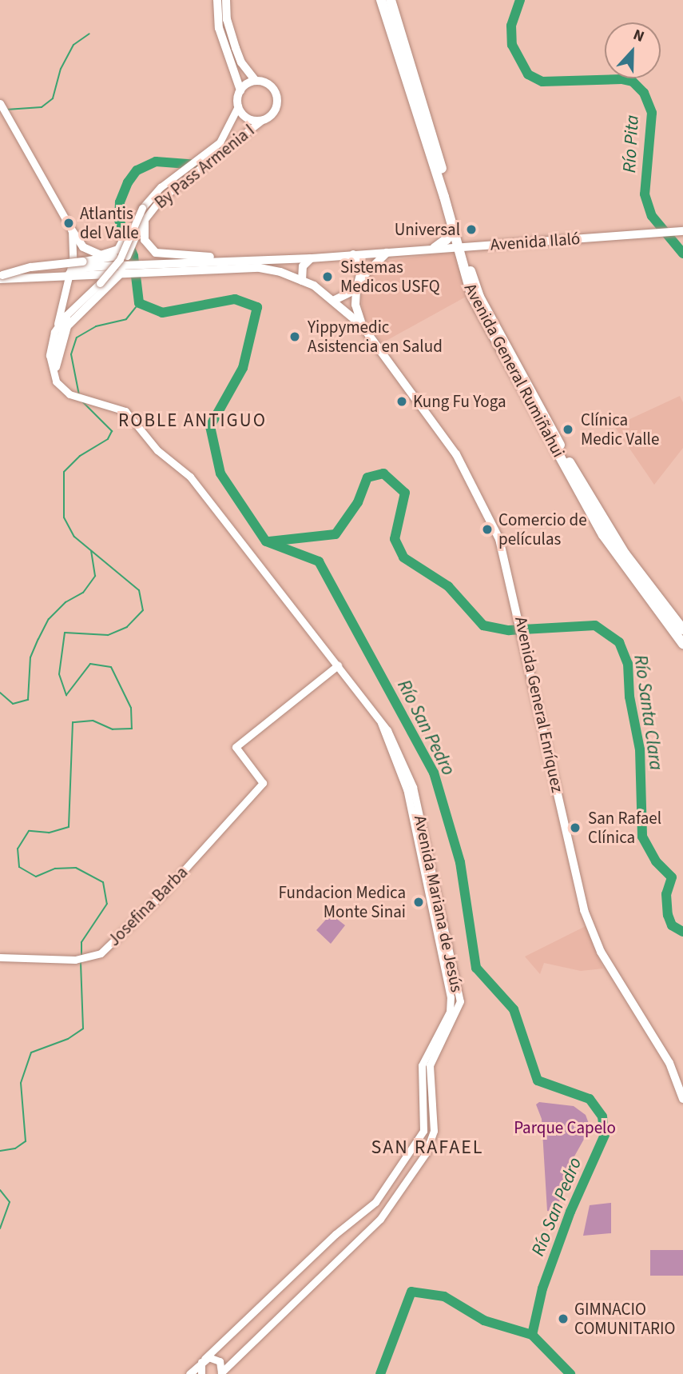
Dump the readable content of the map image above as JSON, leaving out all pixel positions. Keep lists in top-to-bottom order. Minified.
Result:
{"streets":{"highway":["Avenida General Rumiñahui"],"main road":["Avenida Ilaló","Avenida General Enríquez"],"street":["By Pass Armenia I","Avenida Mariana de Jesús","Josefina Barba"]},"crossings":[["By Pass Armenia I","Avenida Mariana de Jesús"],["Avenida Ilaló","Avenida General Rumiñahui"],["Avenida Ilaló","Avenida General Enríquez"],["Avenida Mariana de Jesús","Josefina Barba"]],"districts":["ROBLE ANTIGUO","SAN RAFAEL"],"water":["Río Pita","Río Santa Clara","Río San Pedro"],"parks":["Parque Capelo"],"places":["Atlantis del Valle","Universal","Sistemas Medicos USFQ","Yippymedic Asistencia en Salud","Kung Fu Yoga","Clínica Medic Valle","Comercio de películas","San Rafael Clínica","Fundacion Medica Monte Sinai","GIMNACIO COMUNITARIO"],"north":"top"}
